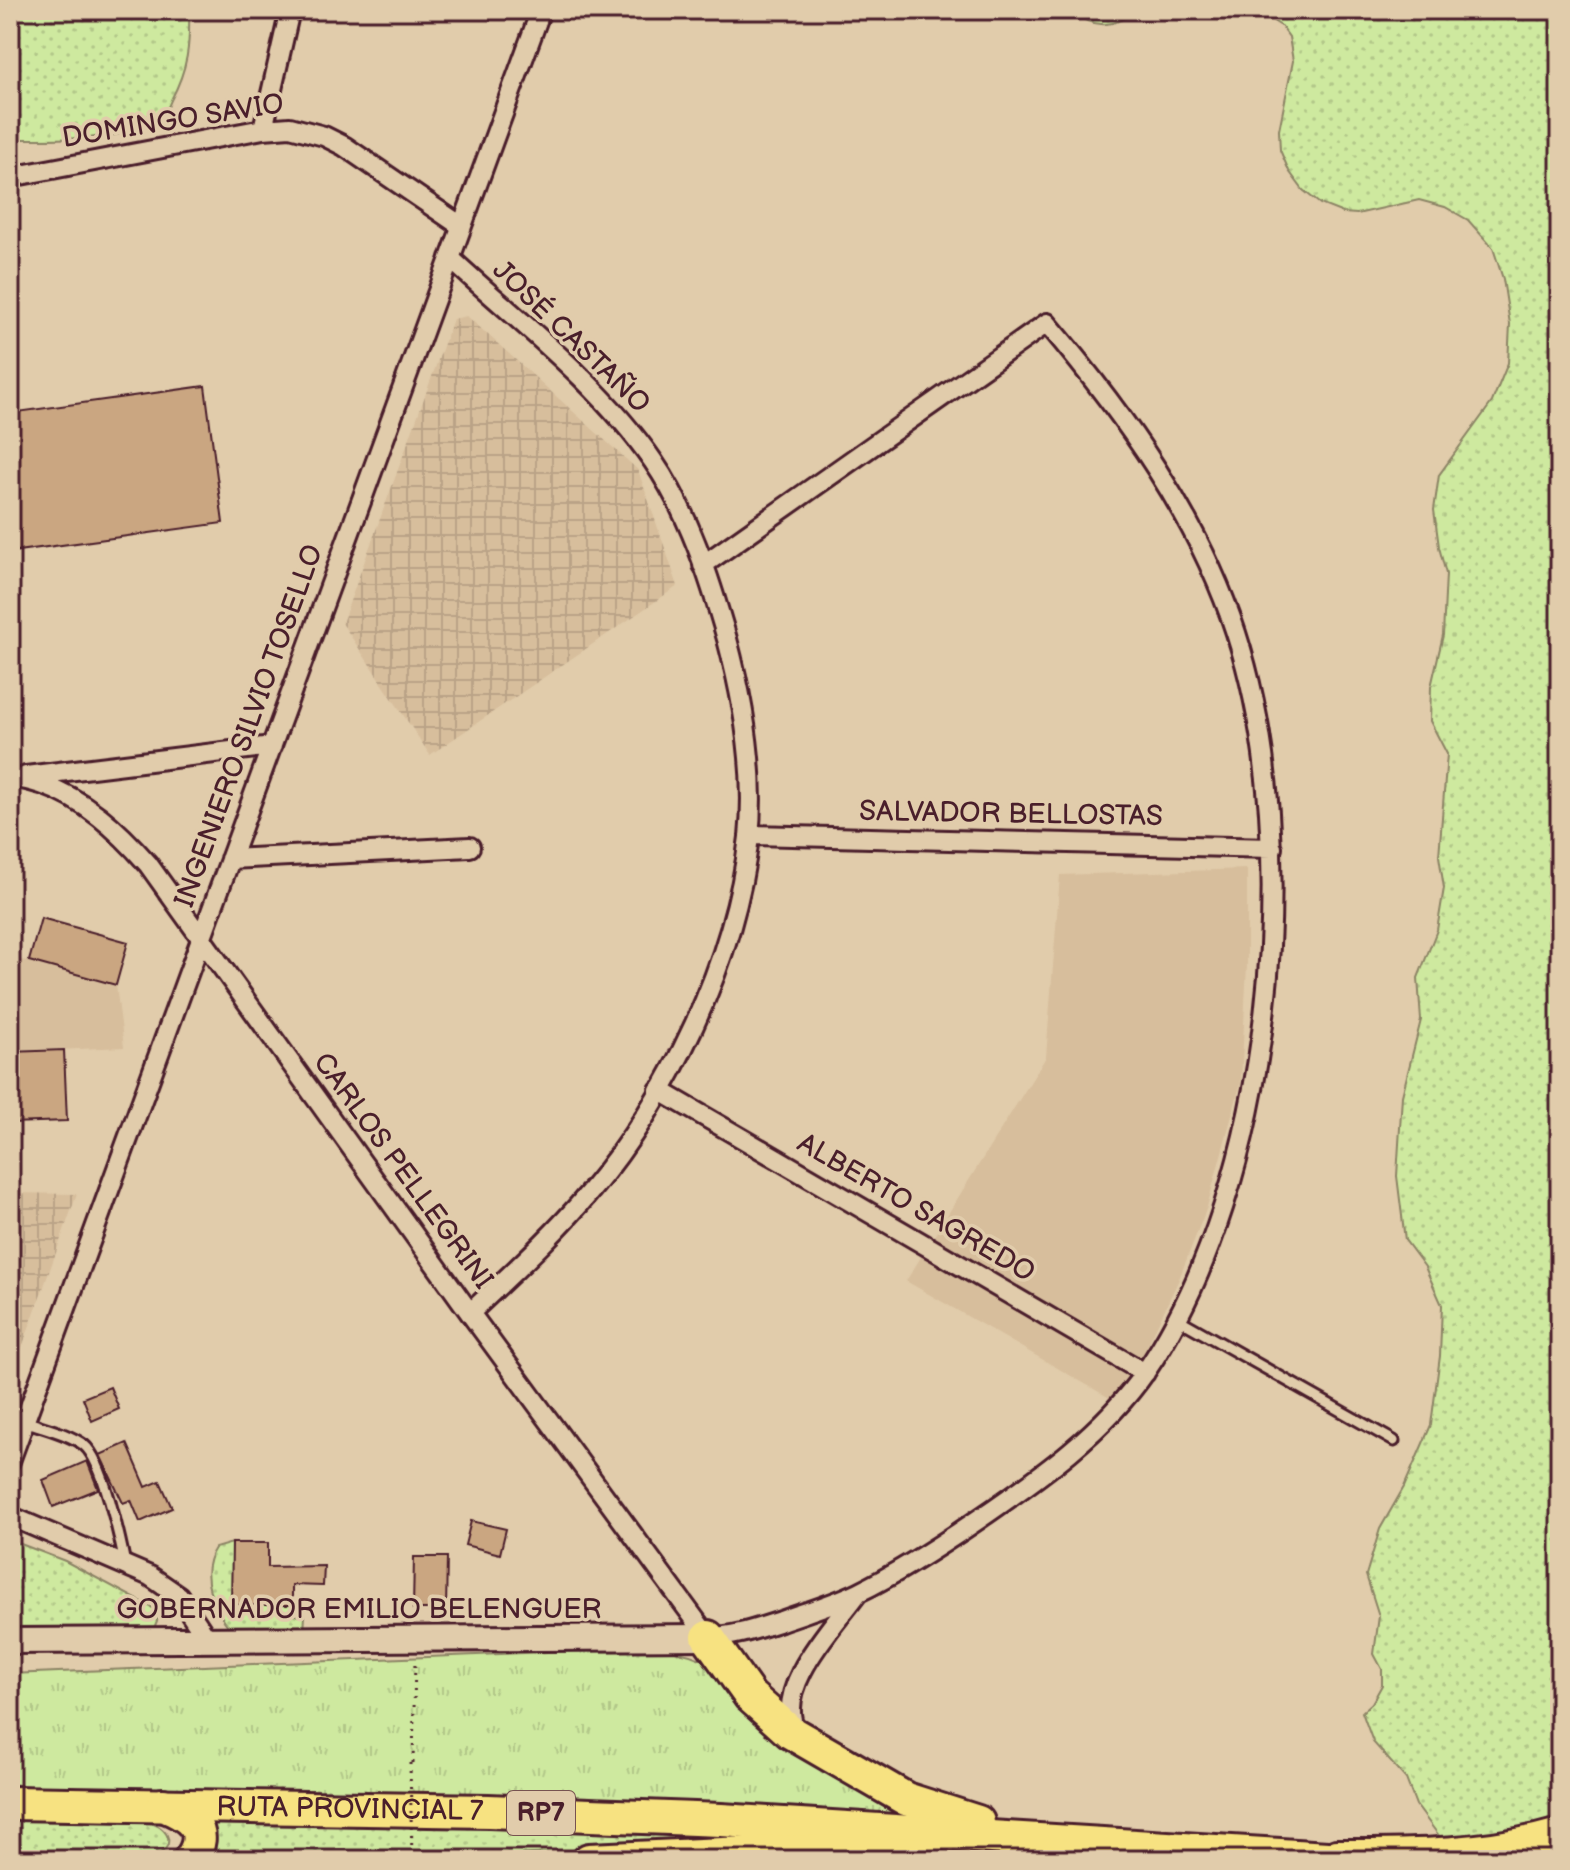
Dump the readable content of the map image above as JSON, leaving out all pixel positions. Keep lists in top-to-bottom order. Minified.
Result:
{"streets":{"highway":["RUTA PROVINCIAL 7","RP7"],"street":["DOMINGO SAVIO","JOSÉ CASTAÑO","INGENIERO SILVIO TOSELLO","SALVADOR BELLOSTAS","CARLOS PELLEGRINI","ALBERTO SAGREDO","GOBERNADOR EMILIO BELENGUER"]},"crossings":[["DOMINGO SAVIO","INGENIERO SILVIO TOSELLO"],["JOSÉ CASTAÑO","INGENIERO SILVIO TOSELLO"],["JOSÉ CASTAÑO","SALVADOR BELLOSTAS"],["JOSÉ CASTAÑO","CARLOS PELLEGRINI"],["JOSÉ CASTAÑO","ALBERTO SAGREDO"],["INGENIERO SILVIO TOSELLO","CARLOS PELLEGRINI"],["CARLOS PELLEGRINI","GOBERNADOR EMILIO BELENGUER"]]}
